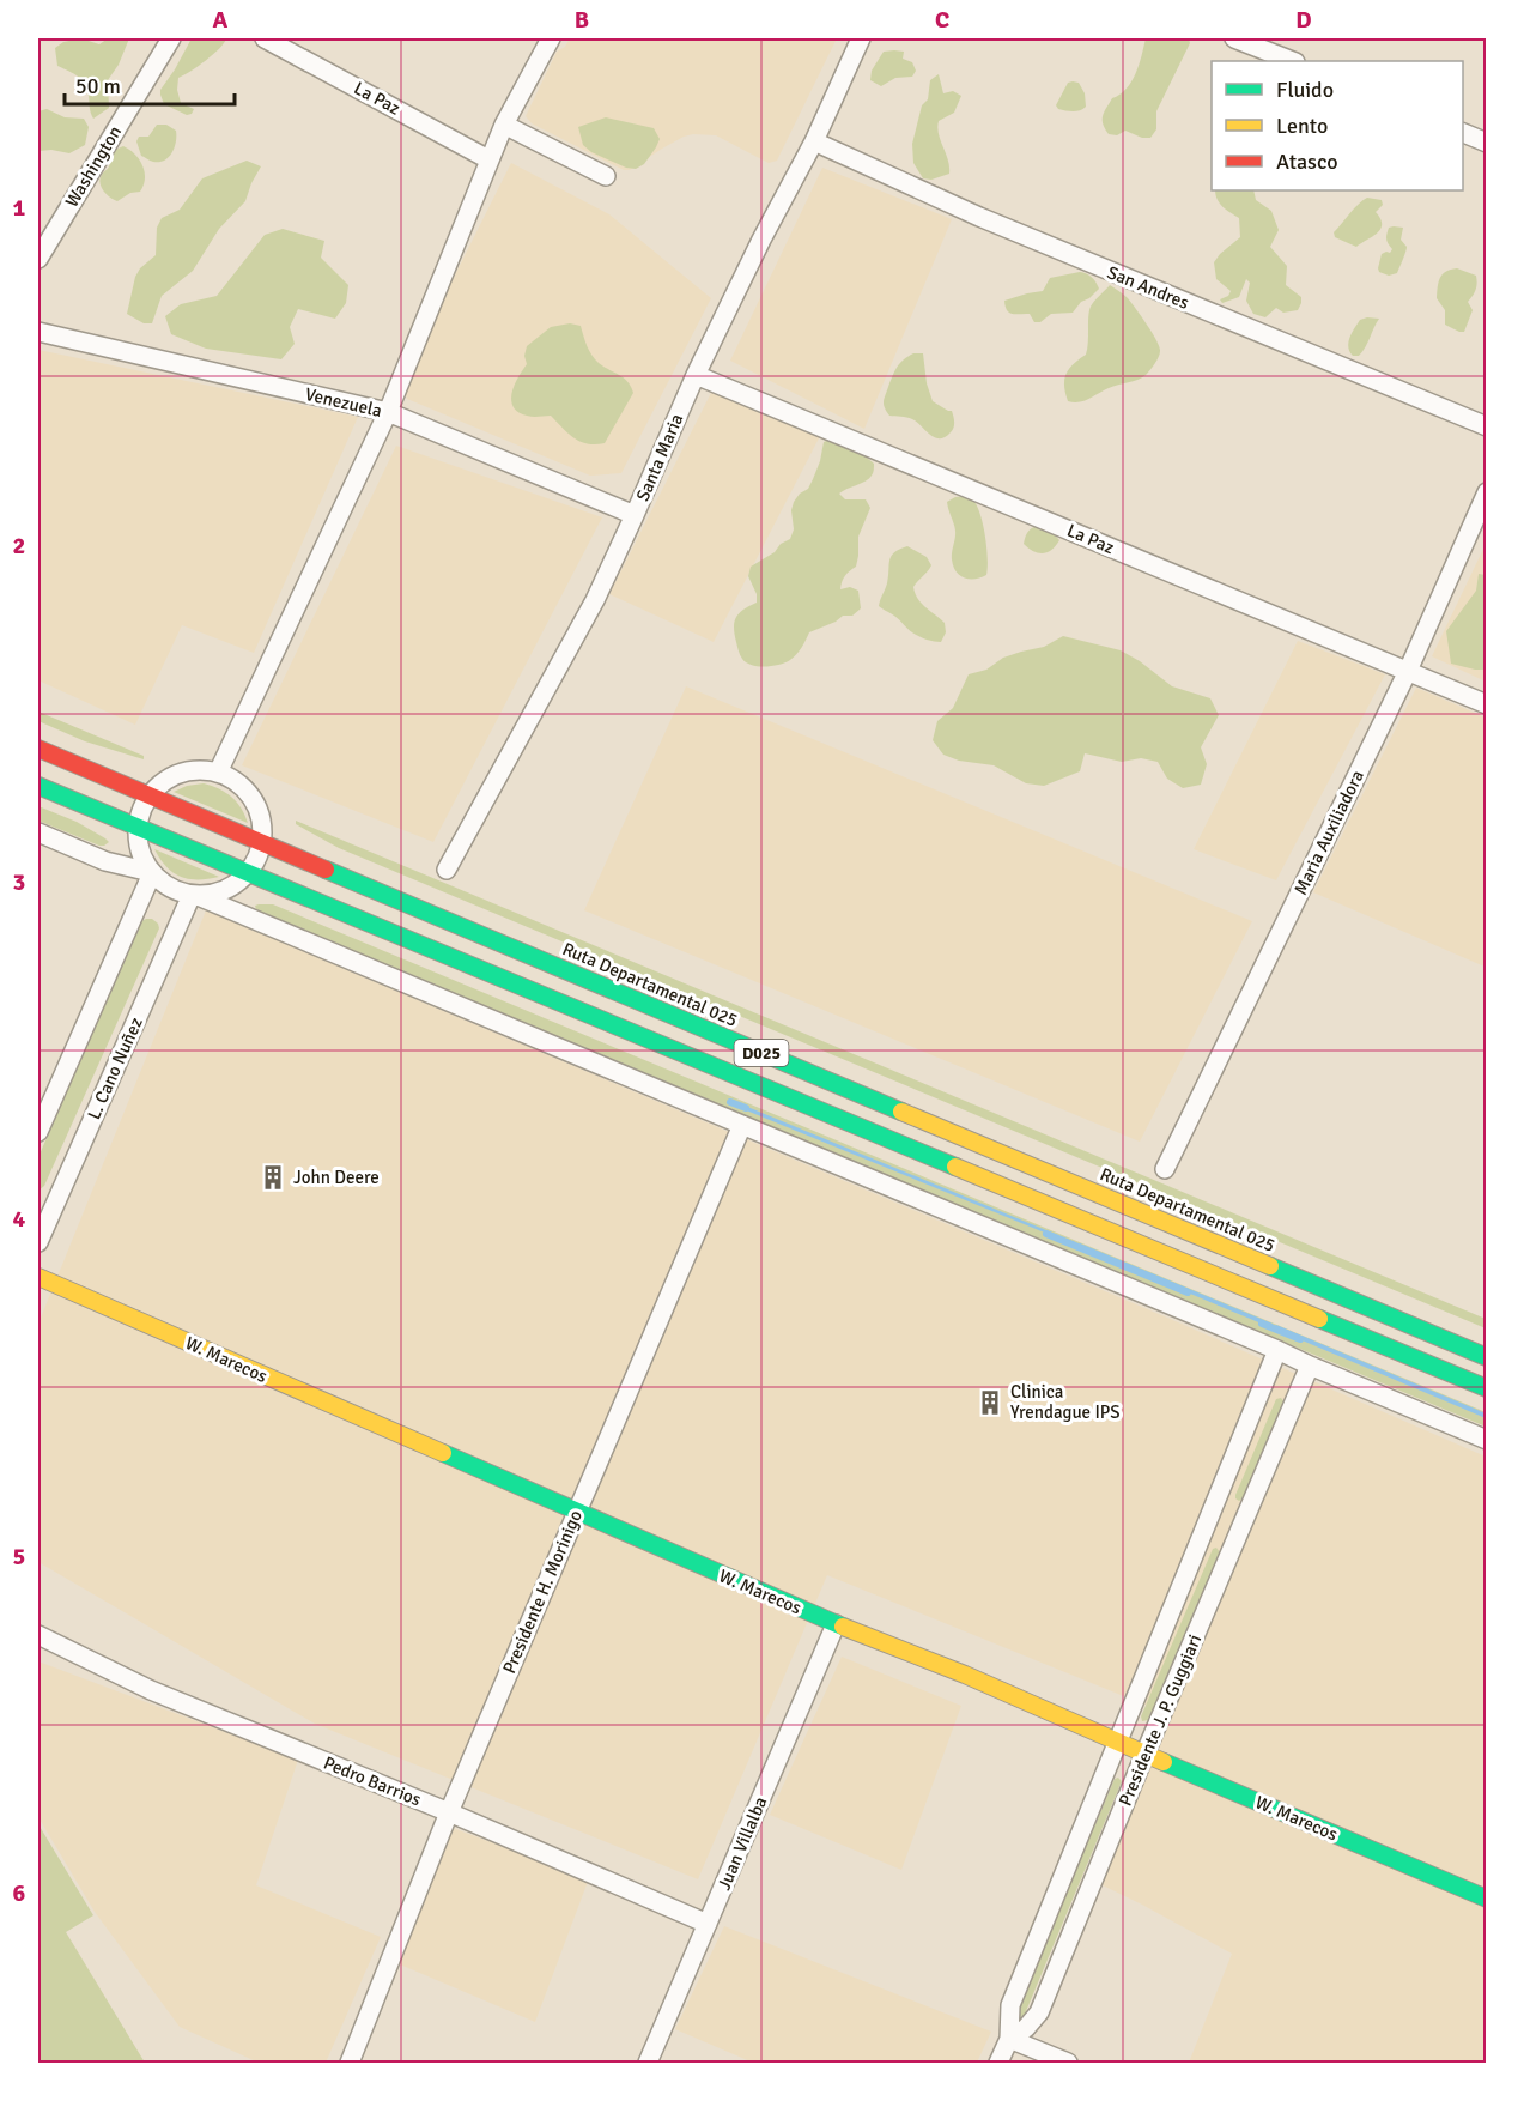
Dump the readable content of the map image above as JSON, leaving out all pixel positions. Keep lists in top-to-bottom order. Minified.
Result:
{"streets":{"main road":["Ruta Departamental 025","D025","W. Marecos"],"street":["La Paz","Washington","San Andres","Venezuela","Santa Maria","Maria Auxiliadora","L. Cano Nuñez","Presidente H. Morinigo","Presidente J. P. Guggiari","Pedro Barrios","Juan Villalba"]},"crossings":[["La Paz","Santa Maria"],["La Paz","Maria Auxiliadora"],["San Andres","Santa Maria"],["Venezuela","Santa Maria"],["W. Marecos","Presidente H. Morinigo"],["W. Marecos","Presidente J. P. Guggiari"],["W. Marecos","Juan Villalba"],["Presidente H. Morinigo","Pedro Barrios"],["Pedro Barrios","Juan Villalba"]],"places":{"building":["John Deere","Clinica Yrendague IPS"]},"legend":["Fluido","Lento","Atasco"],"scale_bar":"50 m","grid":{"columns":["A","B","C","D"],"rows":["1","2","3","4","5","6"]}}
